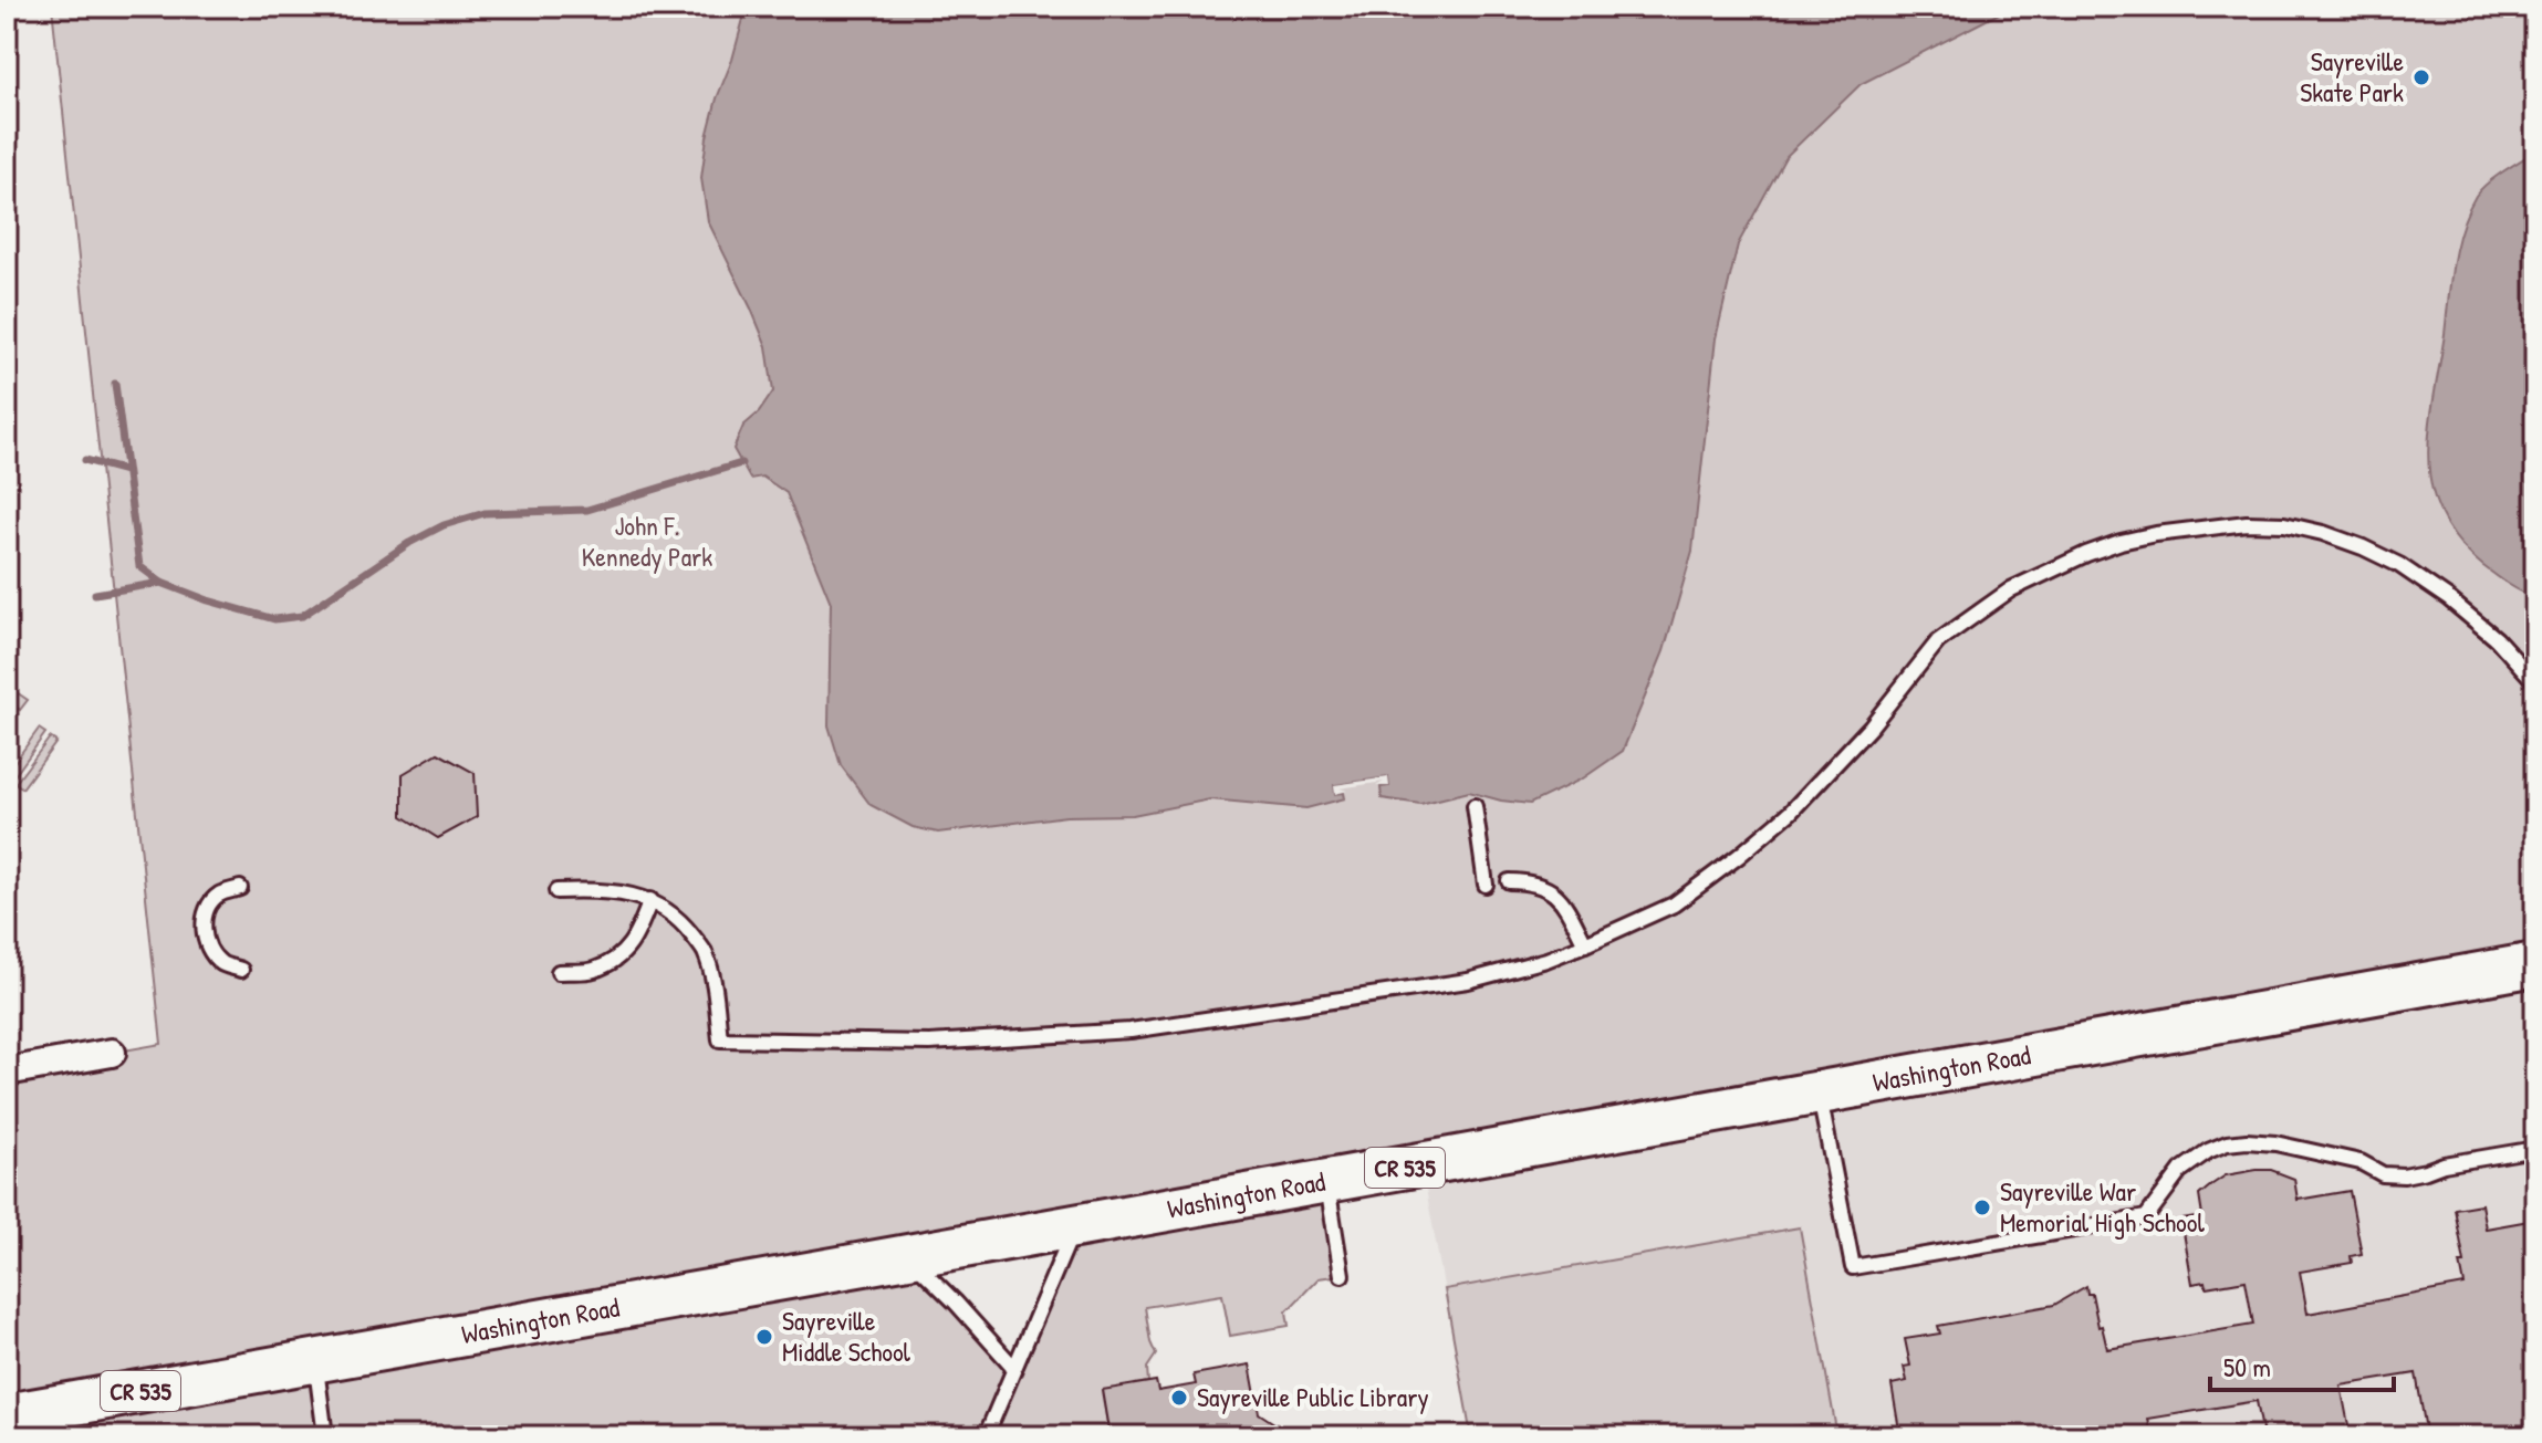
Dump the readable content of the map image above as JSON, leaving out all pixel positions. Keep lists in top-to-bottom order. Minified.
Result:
{"streets":{"main road":["Washington Road","CR 535"]},"parks":["John F. Kennedy Park"],"places":["Sayreville Skate Park","Sayreville War Memorial High School","Sayreville Middle School","Sayreville Public Library"],"scale_bar":"50 m"}
